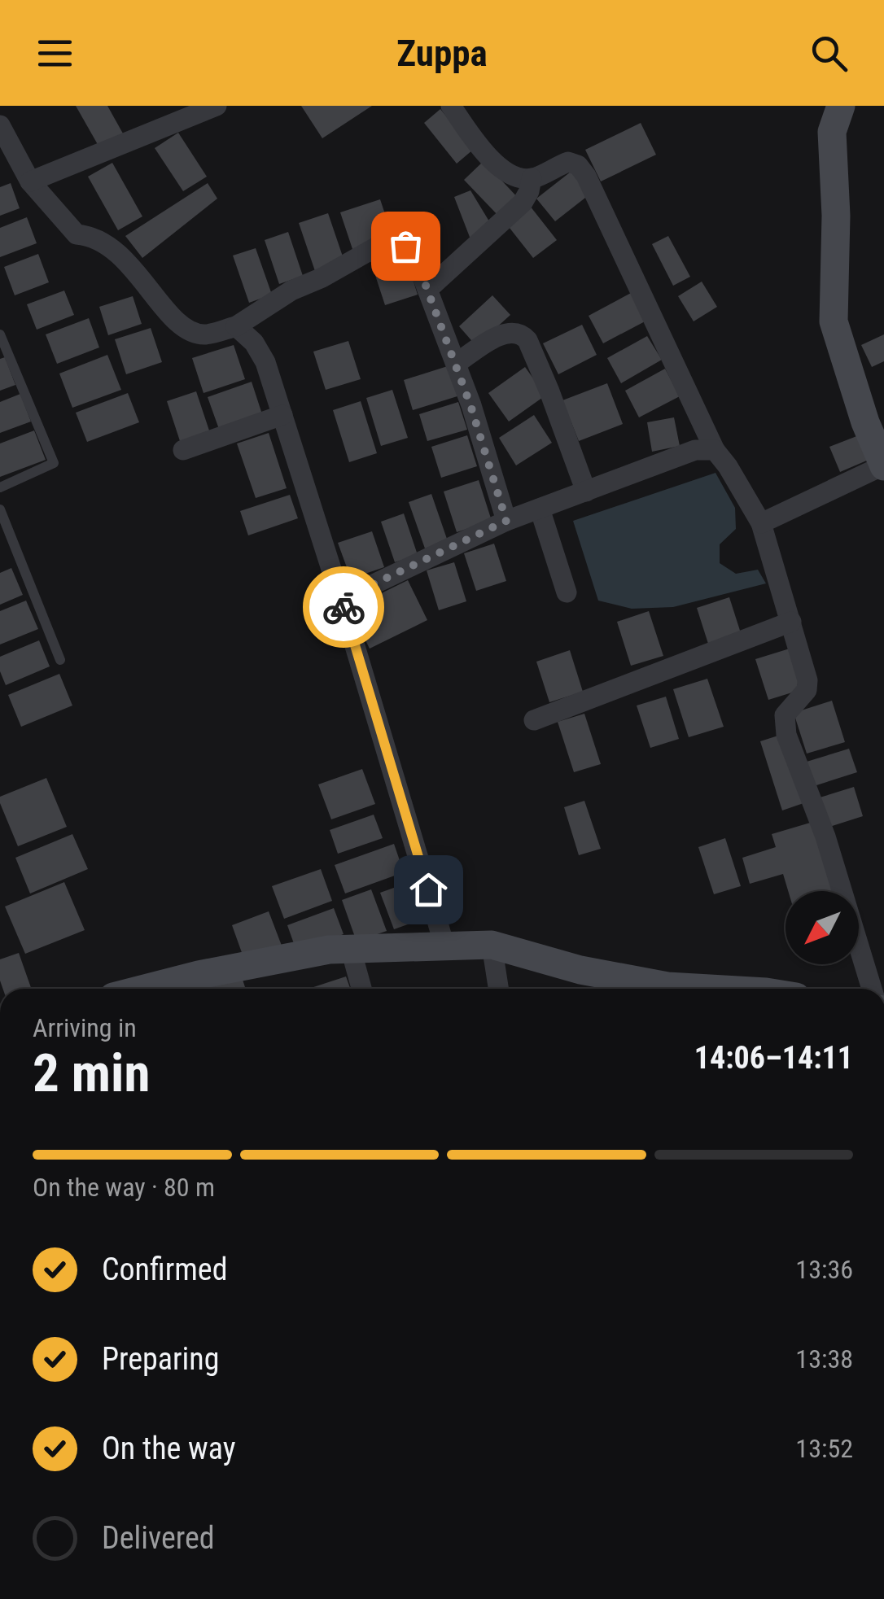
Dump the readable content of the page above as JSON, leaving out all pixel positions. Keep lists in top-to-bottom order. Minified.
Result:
{"north":"bottom left","page":{"header":"Zuppa","heading":["2 min","Arriving in","14:06–14:11"],"bar":"On the way · 80 m","list":[["Confirmed","13:36"],["Preparing","13:38"],["On the way","13:52"],"Delivered"]}}
